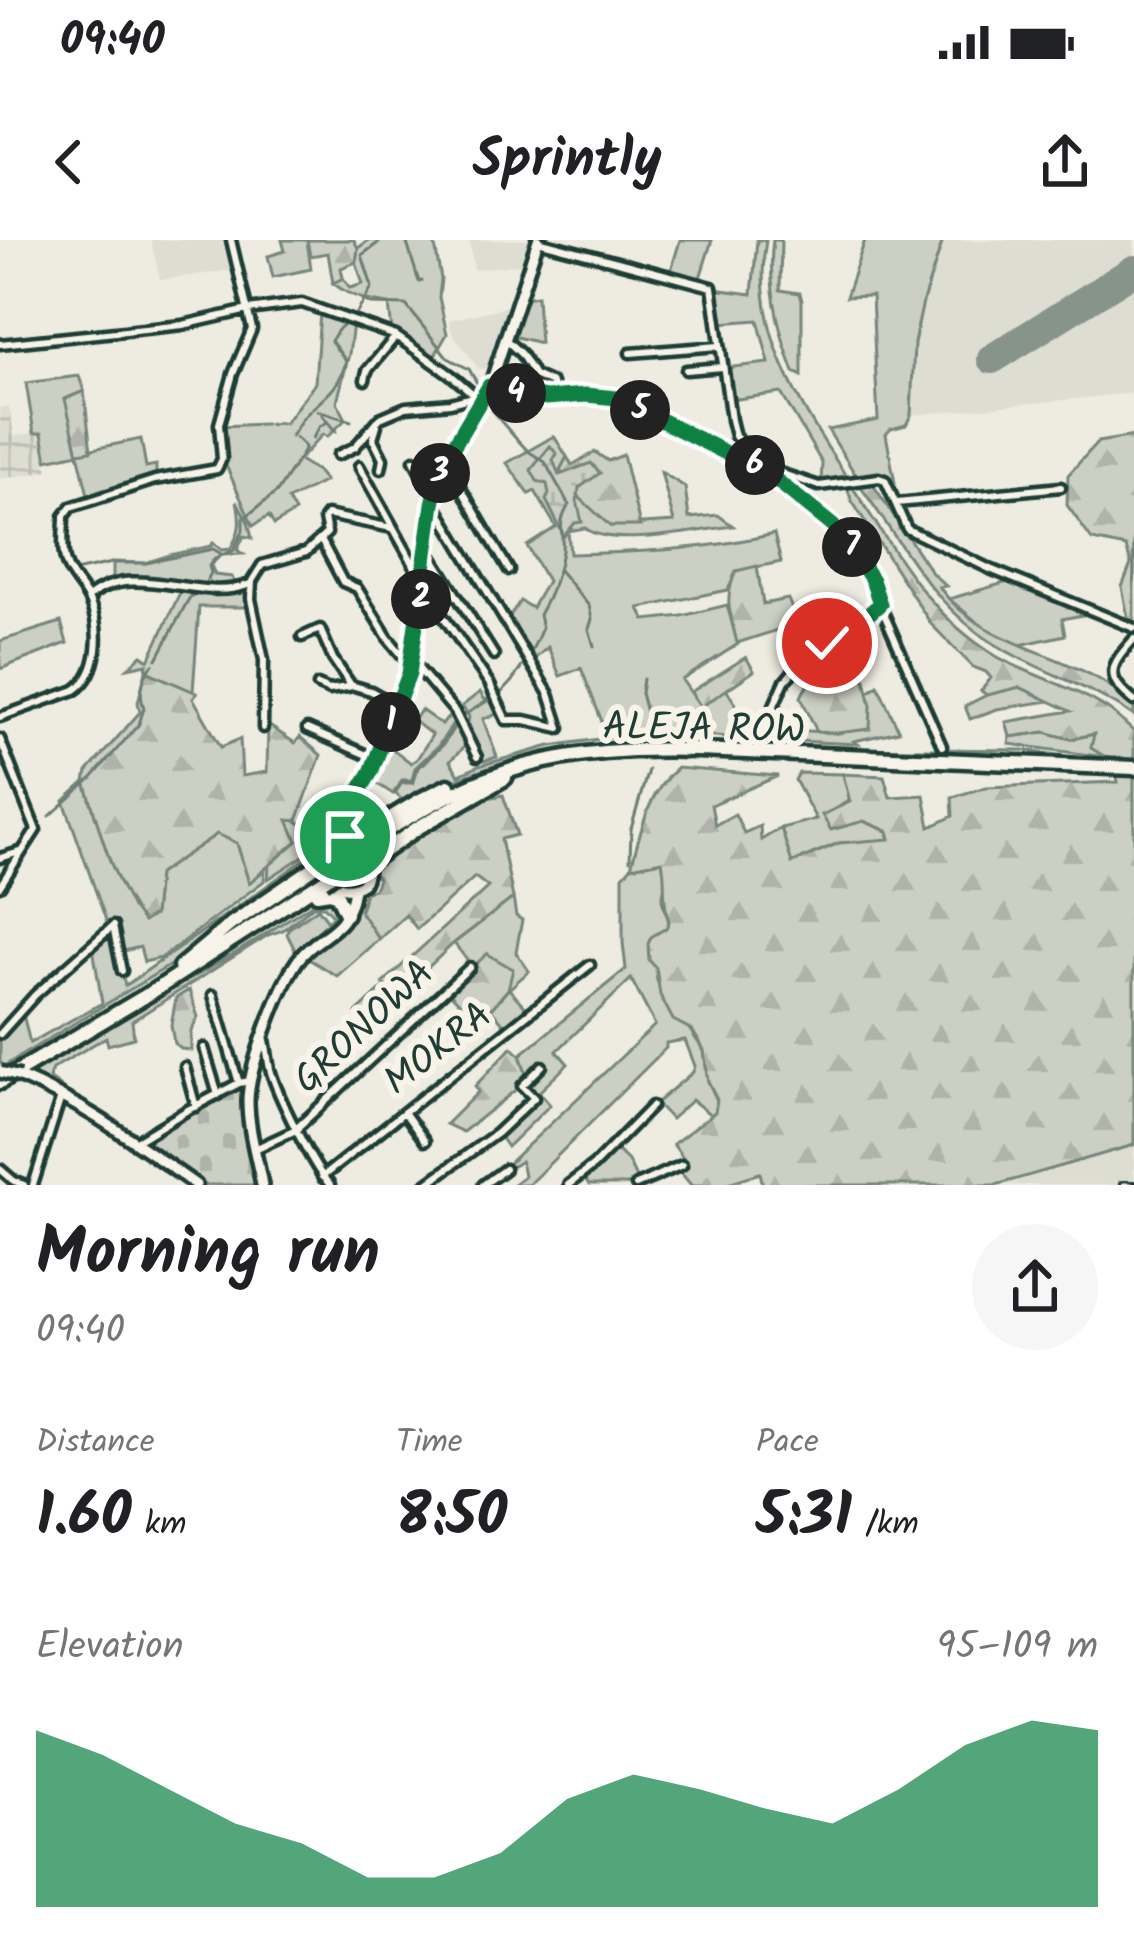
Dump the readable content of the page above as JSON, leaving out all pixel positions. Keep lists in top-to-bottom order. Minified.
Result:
{"streets":{"main road":["ALEJA ROW"],"street":["GRONOWA","MOKRA"]},"crossings":[["GRONOWA","MOKRA"]],"page":{"status":"09:40","header":"Sprintly","pins":["4","5","6","3","7","2","1"],"heading":["Morning run","09:40"],"stats":[["Distance","1.60 km"],["Time","8:50"],["Pace","5:31 /km"]],"chart":["Elevation","95–109 m"]}}
